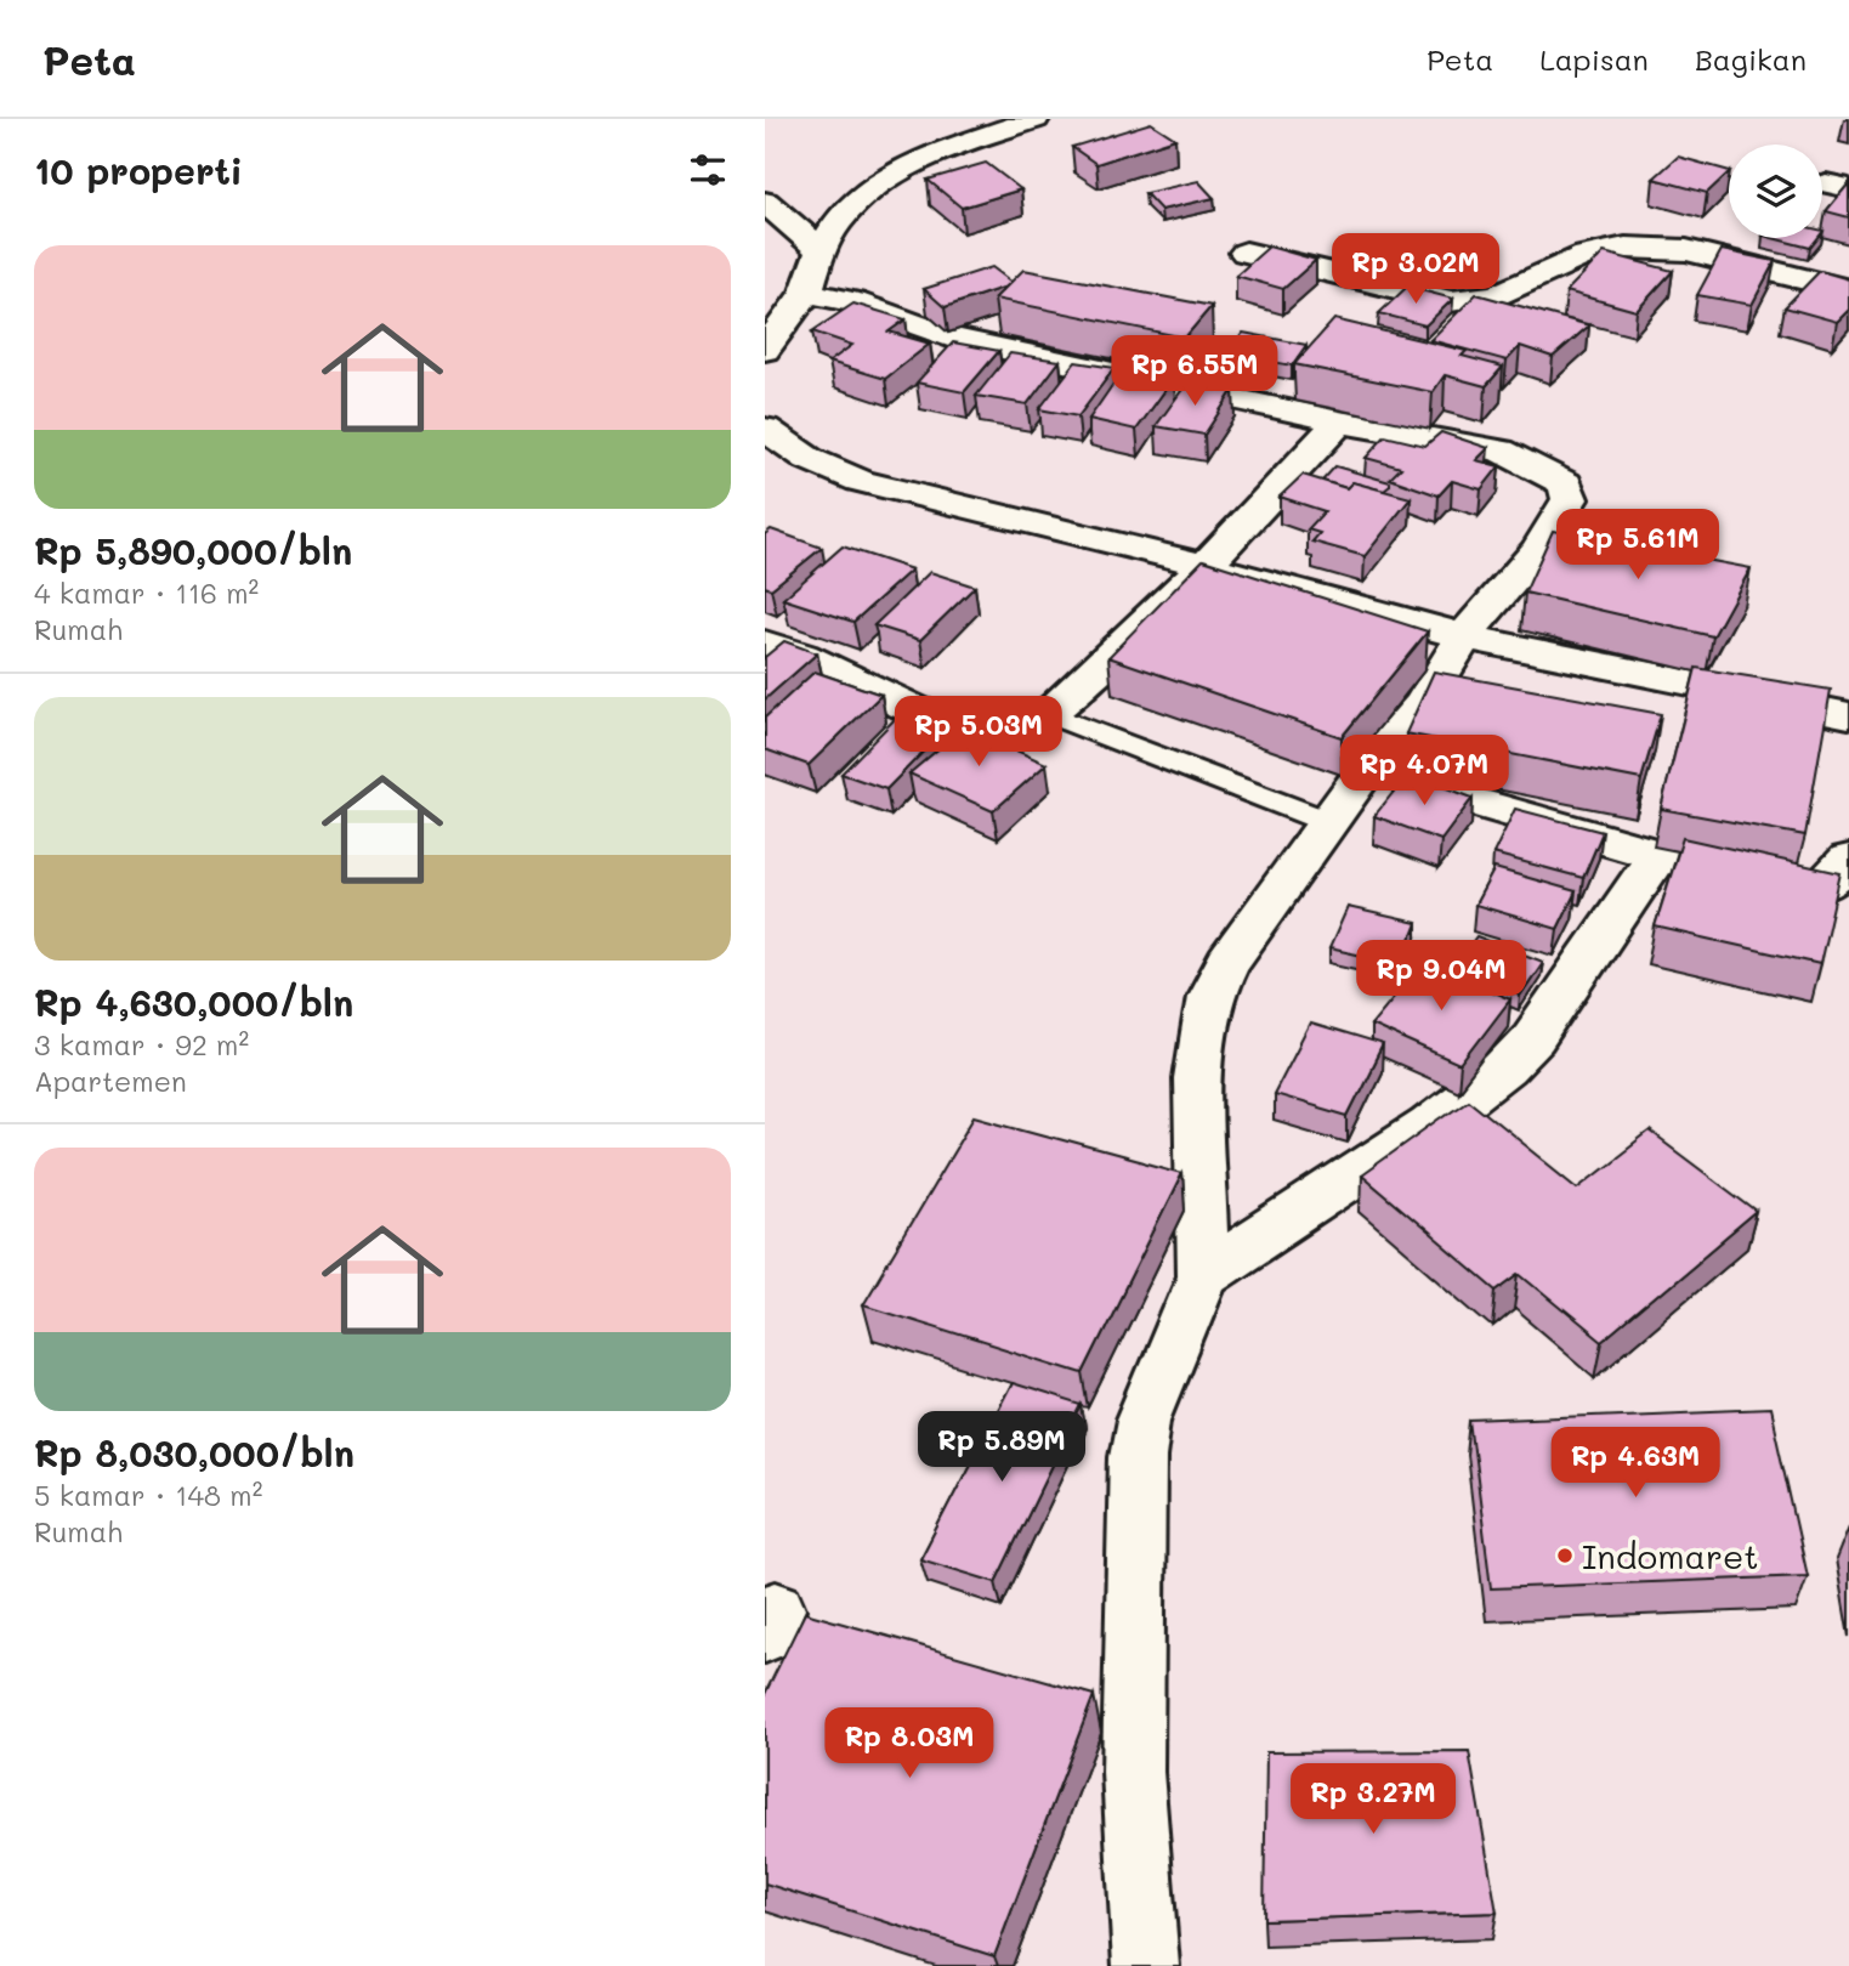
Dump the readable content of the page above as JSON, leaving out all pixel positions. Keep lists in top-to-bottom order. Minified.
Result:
{"places":["Indomaret"],"page":{"header":"Peta","nav":["Peta","Lapisan","Bagikan"],"heading":"10 properti","list":[{"name":"Rp 5,890,000/bln","note":"4 kamar · 116 m² · Rumah"},{"name":"Rp 4,630,000/bln","note":"3 kamar · 92 m² · Apartemen"},{"name":"Rp 8,030,000/bln","note":"5 kamar · 148 m² · Rumah"}],"price":["Rp 3.02M","Rp 6.55M","Rp 5.61M","Rp 5.03M","Rp 4.07M","Rp 9.04M","Rp 5.89M","Rp 4.63M","Rp 8.03M","Rp 3.27M"]}}
